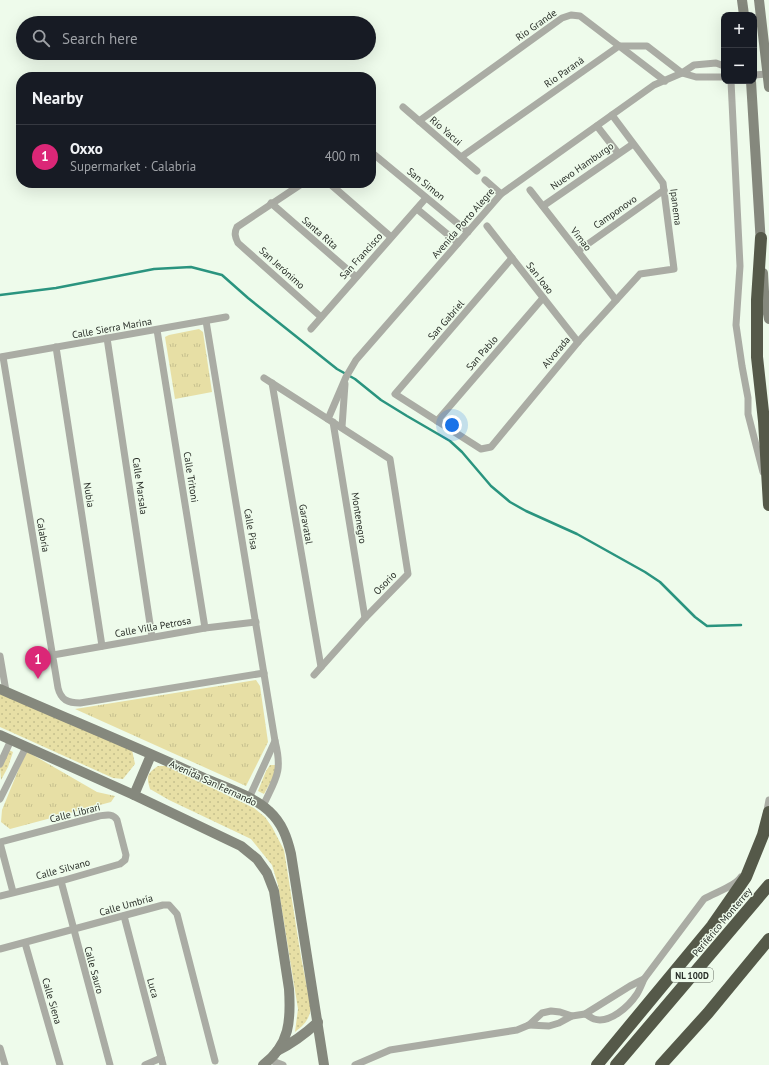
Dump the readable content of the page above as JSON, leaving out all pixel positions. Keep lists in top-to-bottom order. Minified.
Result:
{"streets":{"highway":["Periférico Monterrey","NL 100D"],"street":["Rio Grande","Rio Paraná","Rio Yacui","Nuevo Hamburgo","San Simon","Ipanema","Camponovo","Avenida Porto Alegre","Santa Rita","Vimao","San Francisco","San Jerónimo","San Joao","San Gabriel","Calle Sierra Marina","Alvorada","San Pablo","Calle Tritoni","Calle Marsala","Nubia","Montenegro","Garavatal","Calle Pisa","Calabria","Osorio","Calle Villa Petrosa","Avenida San Fernando","Calle Librari","Calle Silvano","Calle Umbría","Calle Sauro","Luca","Calle Siena"]},"crossings":[["Rio Grande","Rio Paraná"],["Rio Grande","Rio Yacui"],["Rio Grande","Avenida Porto Alegre"],["Rio Paraná","Rio Yacui"],["Nuevo Hamburgo","Ipanema"],["Nuevo Hamburgo","Vimao"],["San Simon","Avenida Porto Alegre"],["San Simon","San Francisco"],["Ipanema","Camponovo"],["Ipanema","Avenida Porto Alegre"],["Ipanema","Alvorada"],["Camponovo","Vimao"],["Avenida Porto Alegre","Montenegro"],["Santa Rita","San Francisco"],["Santa Rita","San Jerónimo"],["Vimao","Alvorada"],["San Francisco","San Jerónimo"],["San Joao","San Gabriel"],["San Joao","Alvorada"],["San Joao","San Pablo"],["San Gabriel","Alvorada"],["San Gabriel","San Pablo"],["Calle Sierra Marina","Calle Tritoni"],["Calle Sierra Marina","Calle Marsala"],["Calle Sierra Marina","Nubia"],["Calle Sierra Marina","Calle Pisa"],["Calle Sierra Marina","Calabria"],["Alvorada","San Pablo"],["Calle Tritoni","Calle Villa Petrosa"],["Calle Marsala","Calle Villa Petrosa"],["Nubia","Calle Villa Petrosa"],["Montenegro","Osorio"],["Garavatal","Osorio"],["Calle Pisa","Calabria"],["Calle Pisa","Calle Villa Petrosa"],["Calle Pisa","Avenida San Fernando"],["Calabria","Calle Villa Petrosa"],["Calle Librari","Calle Silvano"],["Calle Silvano","Calle Sauro"],["Calle Umbría","Calle Sauro"],["Calle Umbría","Luca"],["Calle Umbría","Calle Siena"]],"page":{"map_buttons":["+","−"],"search":"Search here","heading":"Nearby","list":[{"mark":"1","name":"Oxxo","note":"Supermarket · Calabria","value":"400 m"}],"pins":"1"}}
